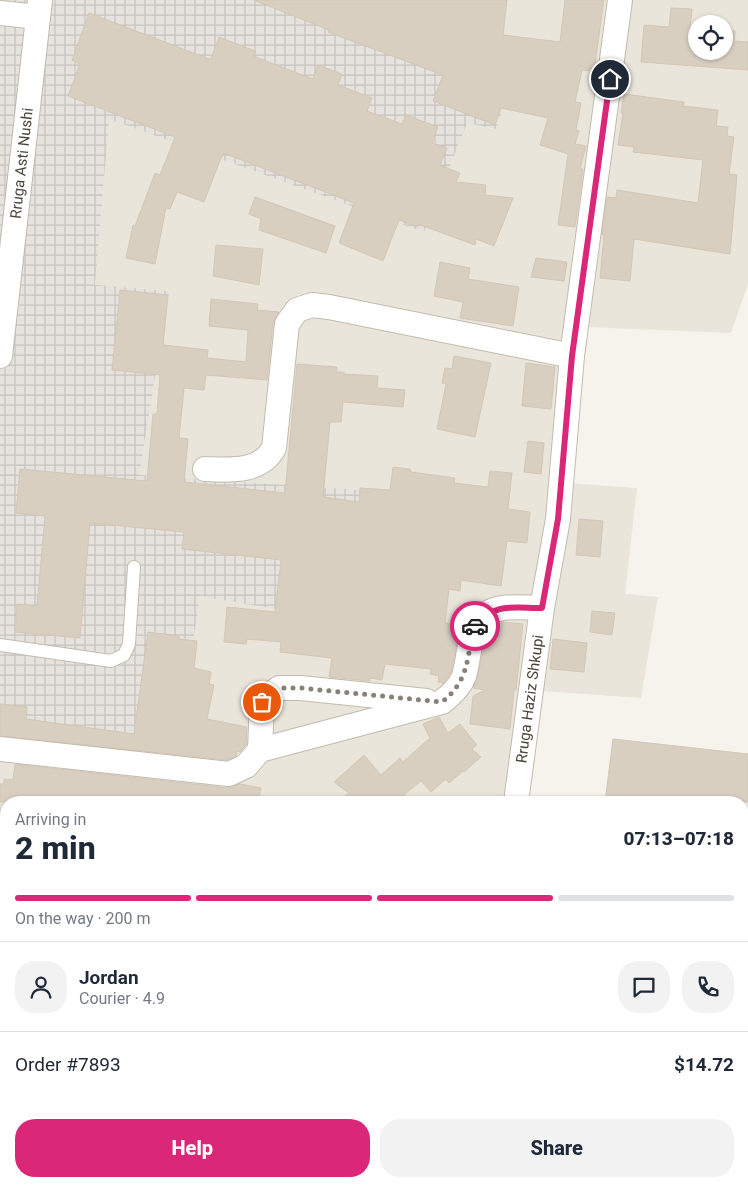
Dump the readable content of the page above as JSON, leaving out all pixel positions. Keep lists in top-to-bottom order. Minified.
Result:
{"streets":{"street":["Rruga Asti Nushi","Rruga Haziz Shkupi"]},"page":{"heading":["2 min","Arriving in","07:13–07:18"],"panel":["Jordan","Courier · 4.9","Order #7893","$14.72"],"bar":"On the way · 200 m","buttons":["Help","Share"]}}
